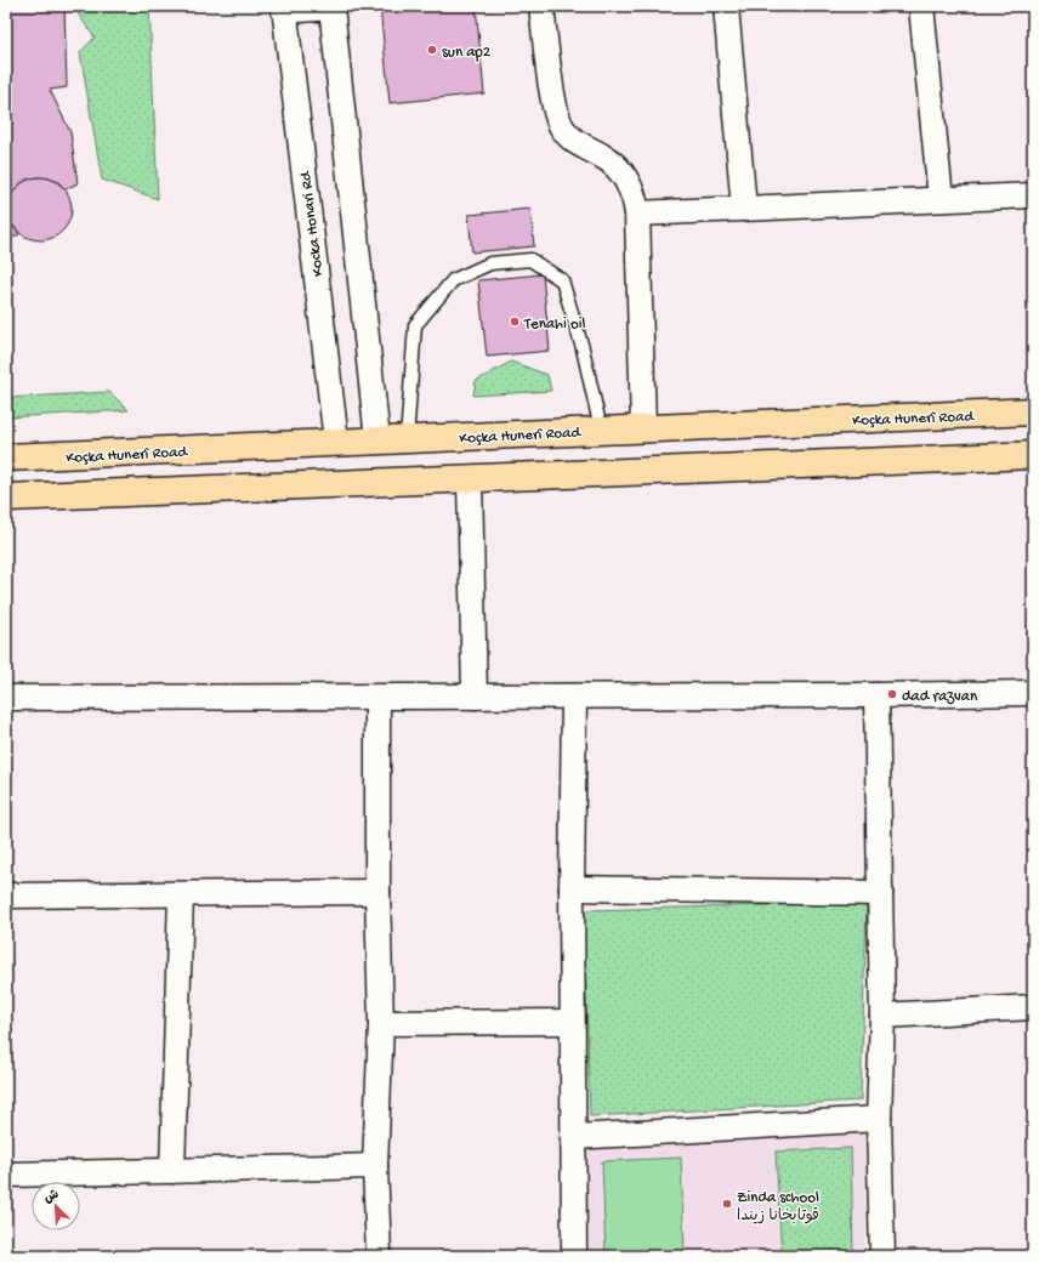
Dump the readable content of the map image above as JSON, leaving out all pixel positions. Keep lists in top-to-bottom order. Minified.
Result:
{"streets":{"main road":["Koçka Hunerî Road"],"street":["Kocka Honari Rd"]},"crossings":[["Kocka Honari Rd","Koçka Hunerî Road"]],"places":["sun ap2","Tenahi oil","dad razvan","Zinda school قوتابخانا زیندا"],"north":"top left"}
